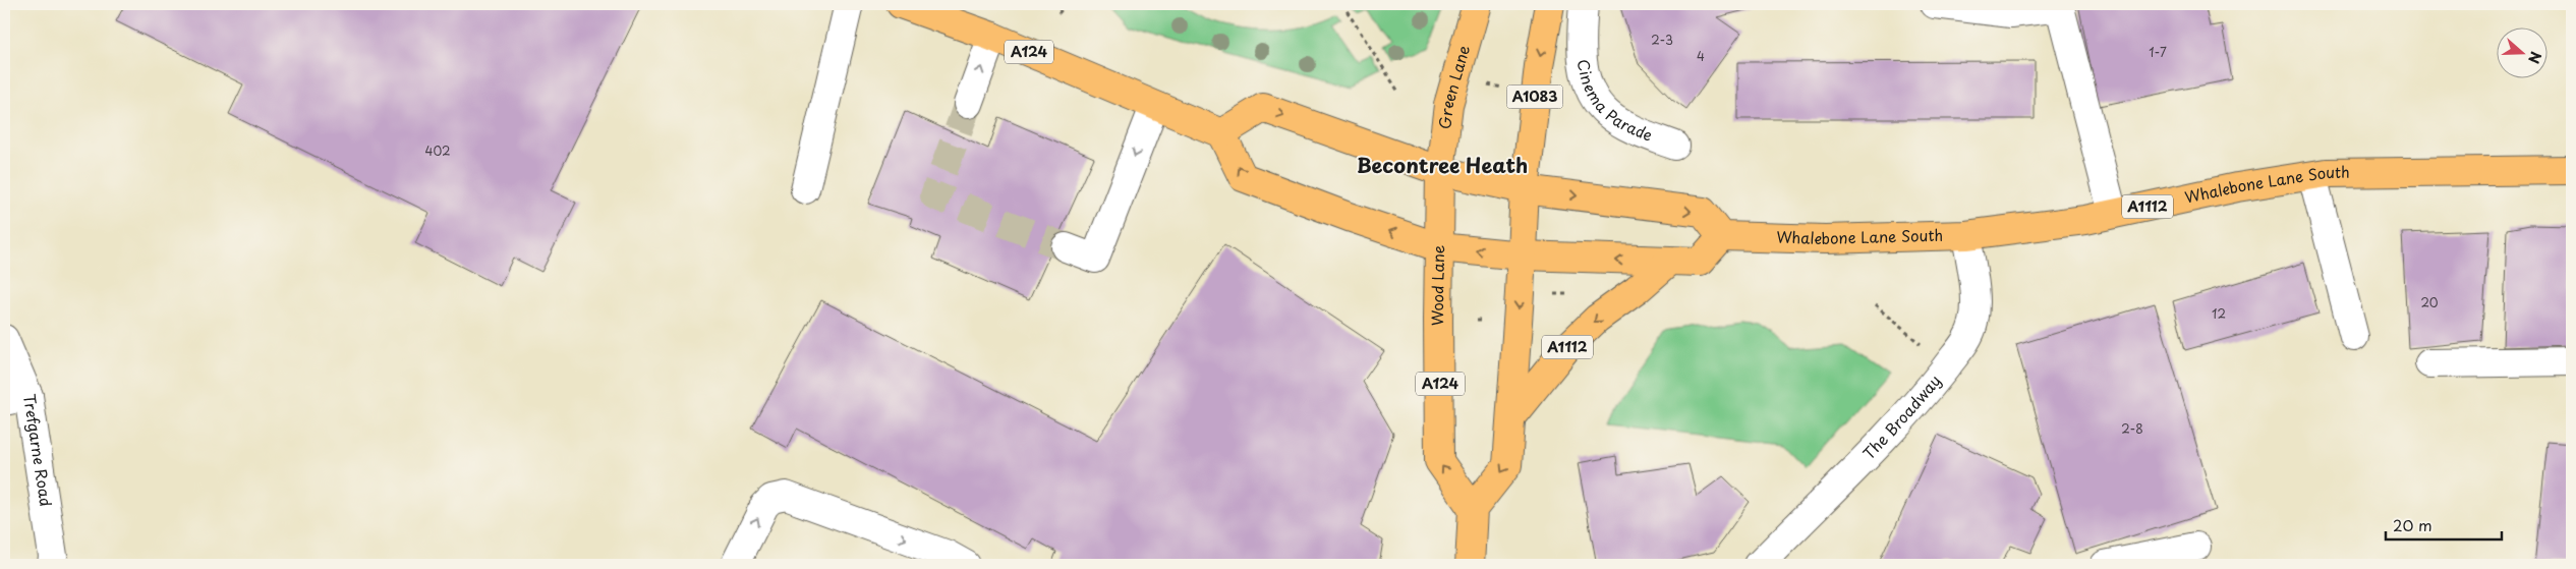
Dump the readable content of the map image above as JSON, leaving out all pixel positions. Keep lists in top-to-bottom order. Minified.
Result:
{"streets":{"main road":["A124","Green Lane","A1083","Whalebone Lane South","A1112","Wood Lane"],"street":["Cinema Parade","The Broadway","Trefgarne Road"]},"crossings":[["A124","Wood Lane"],["Green Lane","Wood Lane"],["Whalebone Lane South","The Broadway"]],"one_way":["Wood Lane"],"districts":["Becontree Heath"],"house_numbers":["2-3","1-7","4","402","20","12","2-8"],"scale_bar":"20 m","north":"right"}
